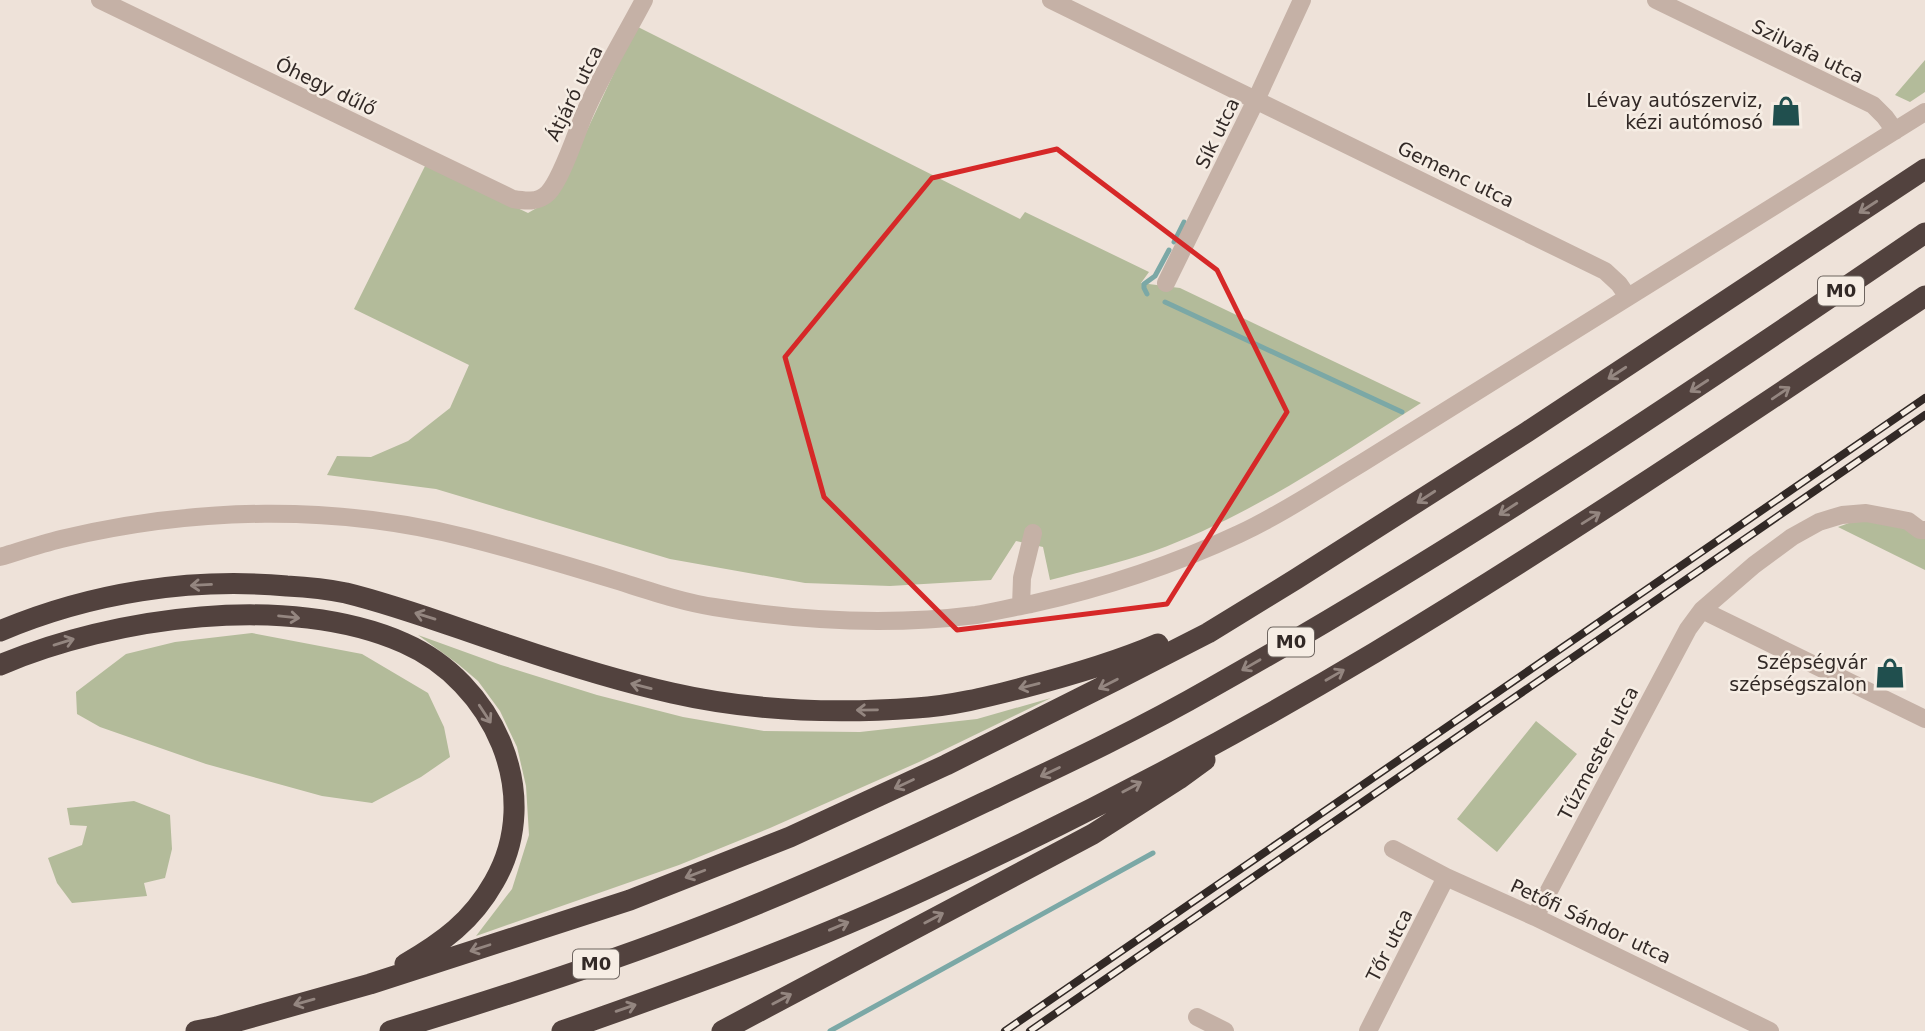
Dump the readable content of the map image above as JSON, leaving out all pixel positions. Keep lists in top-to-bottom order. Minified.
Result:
{"streets":{"highway":["M0"],"street":["Szilvafa utca","Óhegy dűlő","Átjáró utca","Sík utca","Gemenc utca","Tűzmester utca","Petőfi Sándor utca","Tőr utca"]},"crossings":[["Óhegy dűlő","Átjáró utca"],["Sík utca","Gemenc utca"],["Tűzmester utca","Petőfi Sándor utca"],["Petőfi Sándor utca","Tőr utca"]],"places":{"shop":["Lévay autószerviz, kézi autómosó","Szépségvár szépségszalon"]}}
